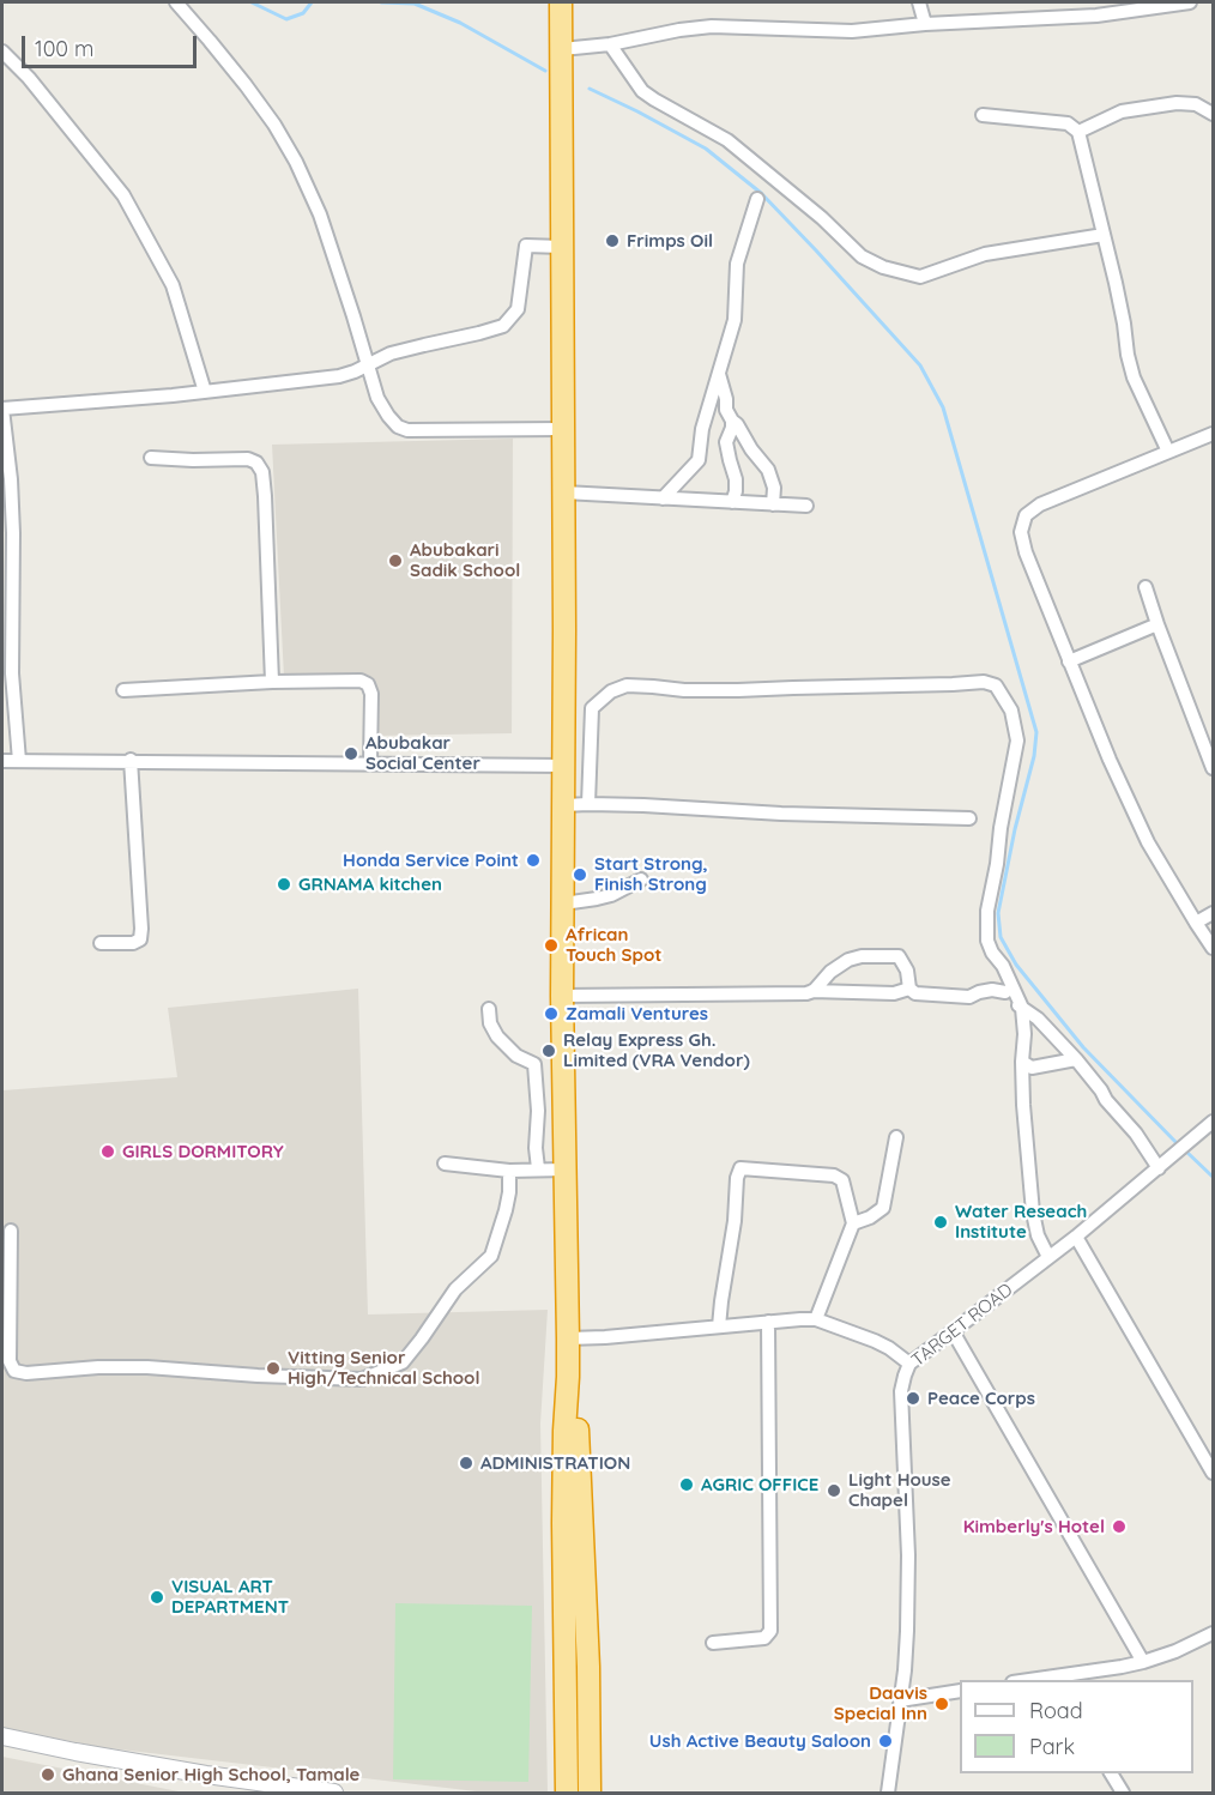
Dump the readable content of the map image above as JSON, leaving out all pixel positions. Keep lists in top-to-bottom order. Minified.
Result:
{"streets":{"street":["TARGET ROAD"]},"places":["Frimps Oil","Abubakari Sadik School","Abubakar Social Center","Honda Service Point","Start Strong, Finish Strong","GRNAMA kitchen","African Touch Spot","Zamali Ventures","Relay Express Gh. Limited (VRA Vendor)","GIRLS DORMITORY","Water Reseach Institute","Vitting Senior High/Technical School","Peace Corps","ADMINISTRATION","AGRIC OFFICE","Light House Chapel","Kimberly's Hotel","VISUAL ART DEPARTMENT","Daavis Special Inn","Ush Active Beauty Saloon","Ghana Senior High School, Tamale"],"legend":["Road","Park"],"scale_bar":"100 m"}
